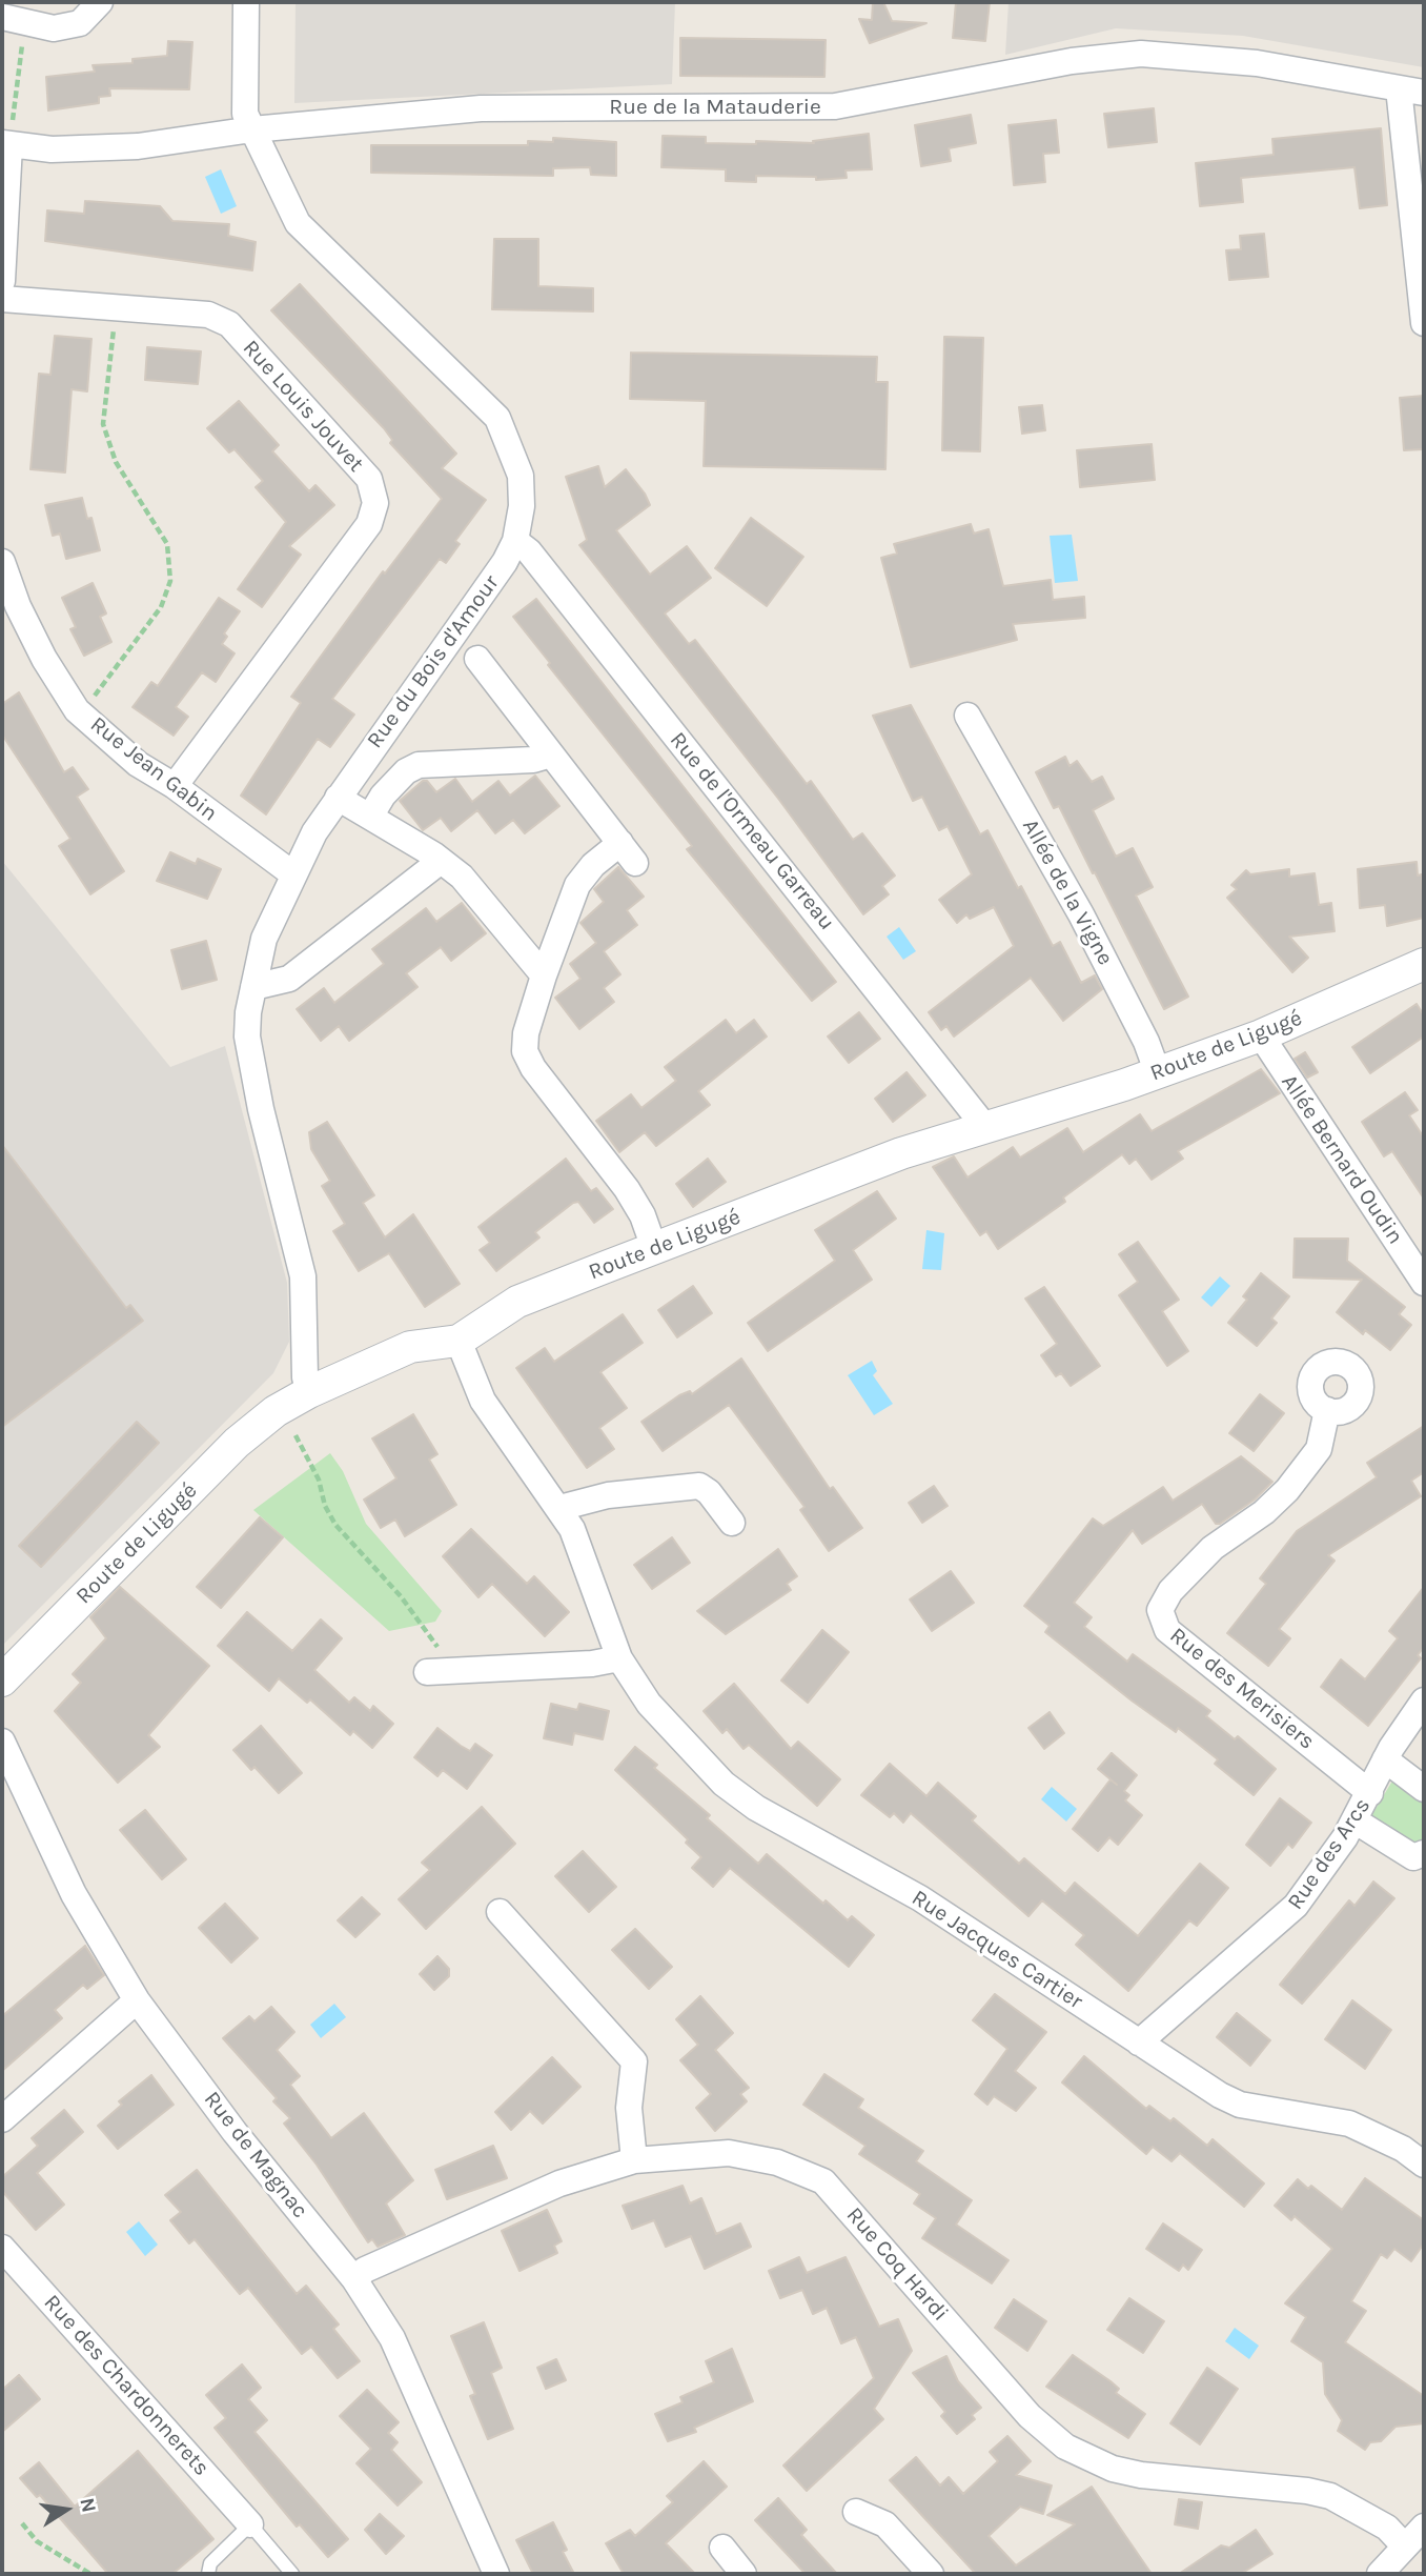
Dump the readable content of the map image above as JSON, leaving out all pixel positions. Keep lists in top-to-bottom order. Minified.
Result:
{"streets":{"street":["Rue de la Matauderie","Rue Louis Jouvet","Rue du Bois d'Amour","Rue Jean Gabin","Rue de l'Ormeau Garreau","Allée de la Vigne","Route de Ligugé","Allée Bernard Oudin","Rue des Merisiers","Rue des Arcs","Rue Jacques Cartier","Rue de Magnac","Rue Coq Hardi","Rue des Chardonnerets"]},"crossings":[["Rue de la Matauderie","Rue du Bois d'Amour"],["Rue Louis Jouvet","Rue Jean Gabin"],["Rue du Bois d'Amour","Rue Jean Gabin"],["Rue du Bois d'Amour","Rue de l'Ormeau Garreau"],["Rue du Bois d'Amour","Route de Ligugé"],["Rue de l'Ormeau Garreau","Route de Ligugé"],["Allée de la Vigne","Route de Ligugé"],["Route de Ligugé","Allée Bernard Oudin"],["Route de Ligugé","Rue Jacques Cartier"],["Rue des Merisiers","Rue des Arcs"],["Rue des Arcs","Rue Jacques Cartier"],["Rue de Magnac","Rue Coq Hardi"]],"north":"right"}
